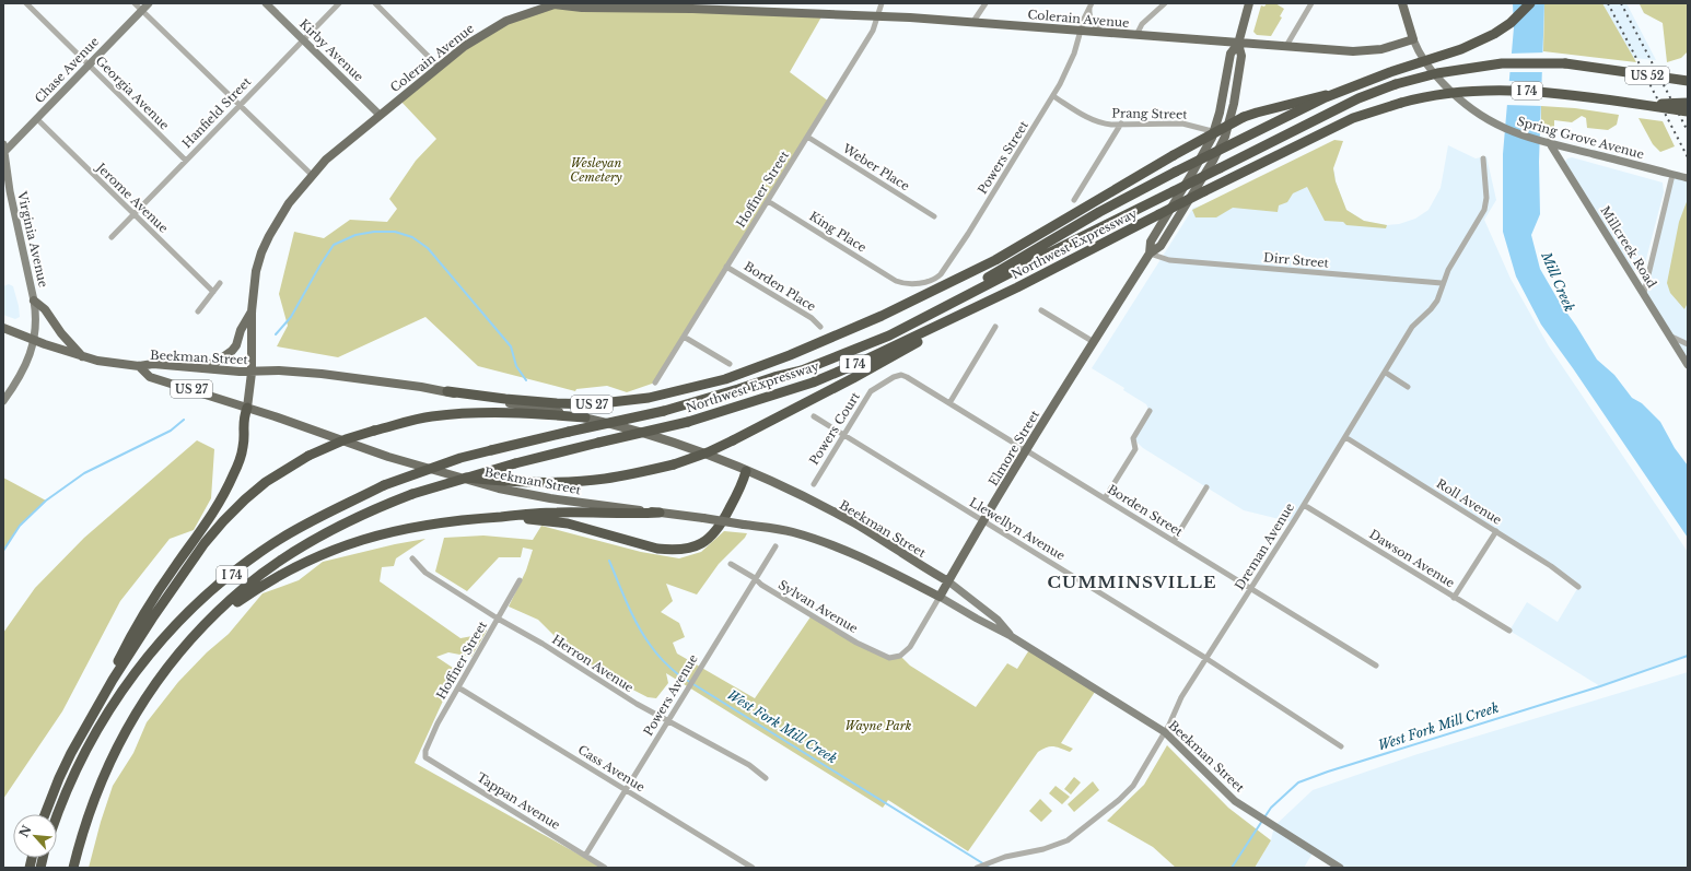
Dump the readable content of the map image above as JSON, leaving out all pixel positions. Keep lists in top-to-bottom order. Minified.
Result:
{"streets":{"highway":["US 52","I 74","Northwest Expressway","US 27"],"main road":["Colerain Avenue","Beekman Street","Elmore Street"],"street":["Kirby Avenue","Chase Avenue","Georgia Avenue","Hanfield Street","Prang Street","Spring Grove Avenue","Powers Street","Weber Place","Hoffner Street","Jerome Avenue","King Place","Virginia Avenue","Millcreek Road","Dirr Street","Borden Place","Powers Court","Roll Avenue","Borden Street","Llewellyn Avenue","Dreman Avenue","Dawson Avenue","Sylvan Avenue","Herron Avenue","Powers Avenue","Cass Avenue","Tappan Avenue"]},"crossings":[["Colerain Avenue","Kirby Avenue"],["Colerain Avenue","Spring Grove Avenue"],["Colerain Avenue","Powers Street"],["Colerain Avenue","Hoffner Street"],["Colerain Avenue","Beekman Street"],["Colerain Avenue","Elmore Street"],["Kirby Avenue","Hanfield Street"],["Chase Avenue","Georgia Avenue"],["Chase Avenue","Jerome Avenue"],["Chase Avenue","Virginia Avenue"],["US 52","Northwest Expressway"],["Georgia Avenue","Hanfield Street"],["Hanfield Street","Jerome Avenue"],["Prang Street","Powers Street"],["Prang Street","Elmore Street"],["Spring Grove Avenue","Millcreek Road"],["Powers Street","King Place"],["Weber Place","Hoffner Street"],["Hoffner Street","King Place"],["Hoffner Street","Borden Place"],["Hoffner Street","Herron Avenue"],["Hoffner Street","Cass Avenue"],["Hoffner Street","Tappan Avenue"],["Virginia Avenue","US 27"],["Northwest Expressway","US 27"],["Dirr Street","Elmore Street"],["Dirr Street","Dreman Avenue"],["Beekman Street","US 27"],["Beekman Street","Elmore Street"],["Beekman Street","Dreman Avenue"],["Powers Court","Borden Street"],["Powers Court","Llewellyn Avenue"],["Elmore Street","Borden Street"],["Elmore Street","Llewellyn Avenue"],["Elmore Street","Sylvan Avenue"],["Roll Avenue","Dreman Avenue"],["Borden Street","Dreman Avenue"],["Llewellyn Avenue","Dreman Avenue"],["Dreman Avenue","Dawson Avenue"],["Sylvan Avenue","Powers Avenue"],["Herron Avenue","Powers Avenue"],["Powers Avenue","Cass Avenue"],["Powers Avenue","Tappan Avenue"]],"districts":["CUMMINSVILLE"],"water":["Mill Creek","West Fork Mill Creek"],"parks":["Wesleyan Cemetery","Wayne Park"],"north":"top left"}
